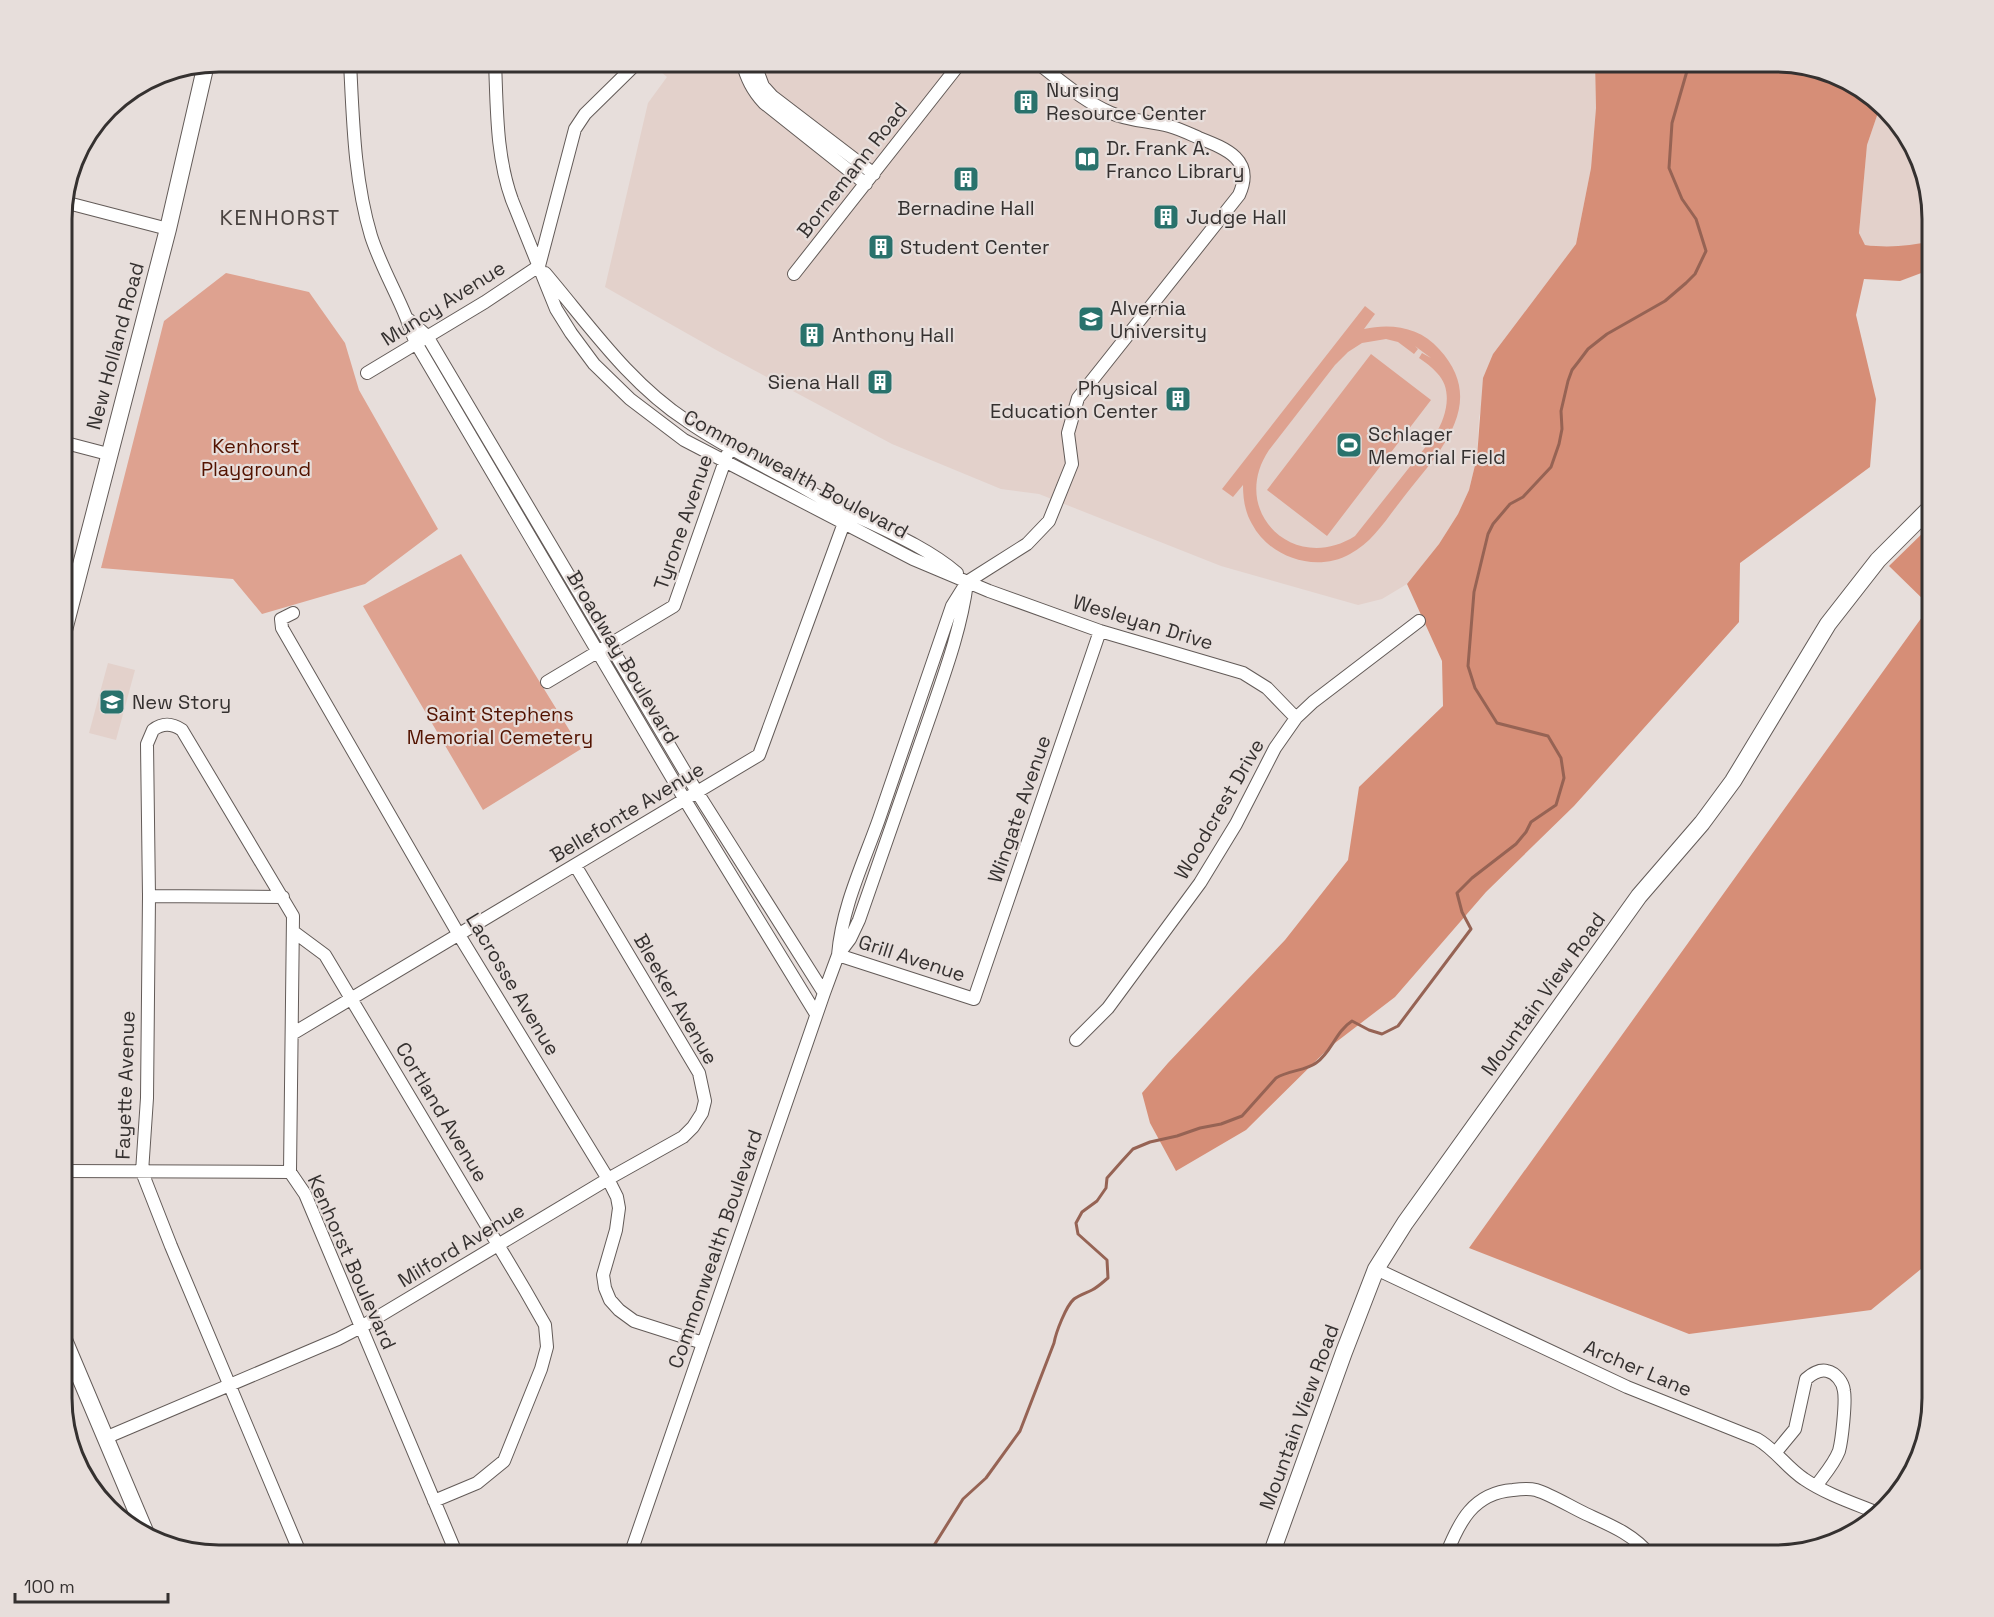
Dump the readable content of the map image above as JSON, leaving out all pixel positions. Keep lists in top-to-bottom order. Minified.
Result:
{"streets":{"street":["Bornemann Road","Muncy Avenue","New Holland Road","Commonwealth Boulevard","Tyrone Avenue","Wesleyan Drive","Broadway Boulevard","Wingate Avenue","Woodcrest Drive","Bellefonte Avenue","Grill Avenue","Lacrosse Avenue","Mountain View Road","Bleeker Avenue","Fayette Avenue","Cortland Avenue","Milford Avenue","Kenhorst Boulevard","Archer Lane"]},"crossings":[["Muncy Avenue","Commonwealth Boulevard"],["Muncy Avenue","Broadway Boulevard"],["Commonwealth Boulevard","Tyrone Avenue"],["Commonwealth Boulevard","Wesleyan Drive"],["Commonwealth Boulevard","Broadway Boulevard"],["Commonwealth Boulevard","Bellefonte Avenue"],["Commonwealth Boulevard","Grill Avenue"],["Commonwealth Boulevard","Lacrosse Avenue"],["Tyrone Avenue","Broadway Boulevard"],["Wesleyan Drive","Wingate Avenue"],["Wesleyan Drive","Woodcrest Drive"],["Broadway Boulevard","Bellefonte Avenue"],["Wingate Avenue","Grill Avenue"],["Bellefonte Avenue","Lacrosse Avenue"],["Bellefonte Avenue","Bleeker Avenue"],["Bellefonte Avenue","Cortland Avenue"],["Bellefonte Avenue","Kenhorst Boulevard"],["Lacrosse Avenue","Milford Avenue"],["Mountain View Road","Archer Lane"],["Bleeker Avenue","Milford Avenue"],["Fayette Avenue","Milford Avenue"],["Cortland Avenue","Milford Avenue"],["Cortland Avenue","Kenhorst Boulevard"],["Milford Avenue","Kenhorst Boulevard"]],"districts":["KENHORST"],"parks":["Kenhorst Playground","Saint Stephens Memorial Cemetery"],"places":{"building":["Nursing Resource Center","Bernadine Hall","Judge Hall","Student Center","Anthony Hall","Siena Hall","Physical Education Center"],"library":["Dr. Frank A. Franco Library"],"school or university":["Alvernia University","New Story"],"sports":["Schlager Memorial Field"]},"scale_bar":"100 m"}
